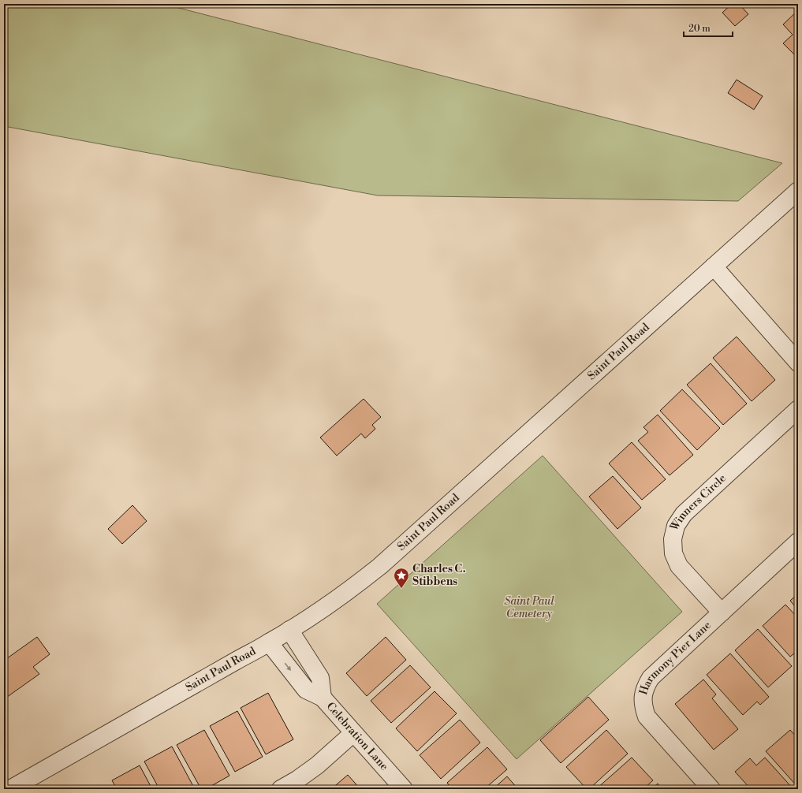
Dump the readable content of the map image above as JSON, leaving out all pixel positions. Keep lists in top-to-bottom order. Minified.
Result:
{"streets":{"street":["Saint Paul Road","Winners Circle","Harmony Pier Lane","Celebration Lane"]},"crossings":[["Saint Paul Road","Celebration Lane"],["Winners Circle","Harmony Pier Lane"]],"parks":["Saint Paul Cemetery"],"places":{"place":["Charles C. Stibbens"]},"scale_bar":"20 m"}
